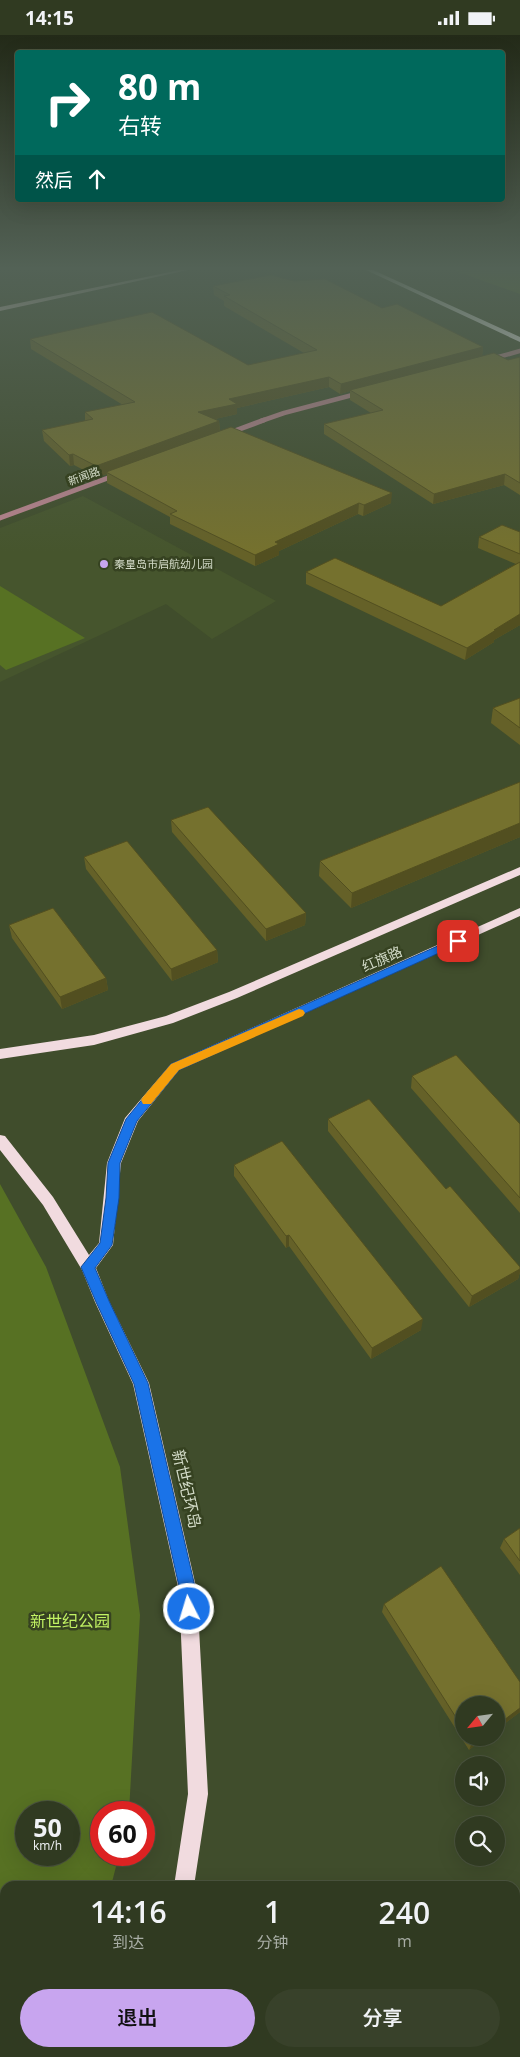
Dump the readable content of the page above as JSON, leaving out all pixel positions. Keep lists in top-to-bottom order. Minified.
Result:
{"streets":{"main road":["红旗路","新世纪环岛"],"street":["新闻路"]},"crossings":[["红旗路","新世纪环岛"]],"parks":["新世纪公园"],"places":["秦皇岛市启航幼儿园"],"north":"bottom left","page":{"status":"14:15","turn":["80 m","右转"],"then":"然后","speed":"50 km/h","limit":"60","eta":["14:16","到达","1","分钟","240","m"],"buttons":["退出","分享"]}}
